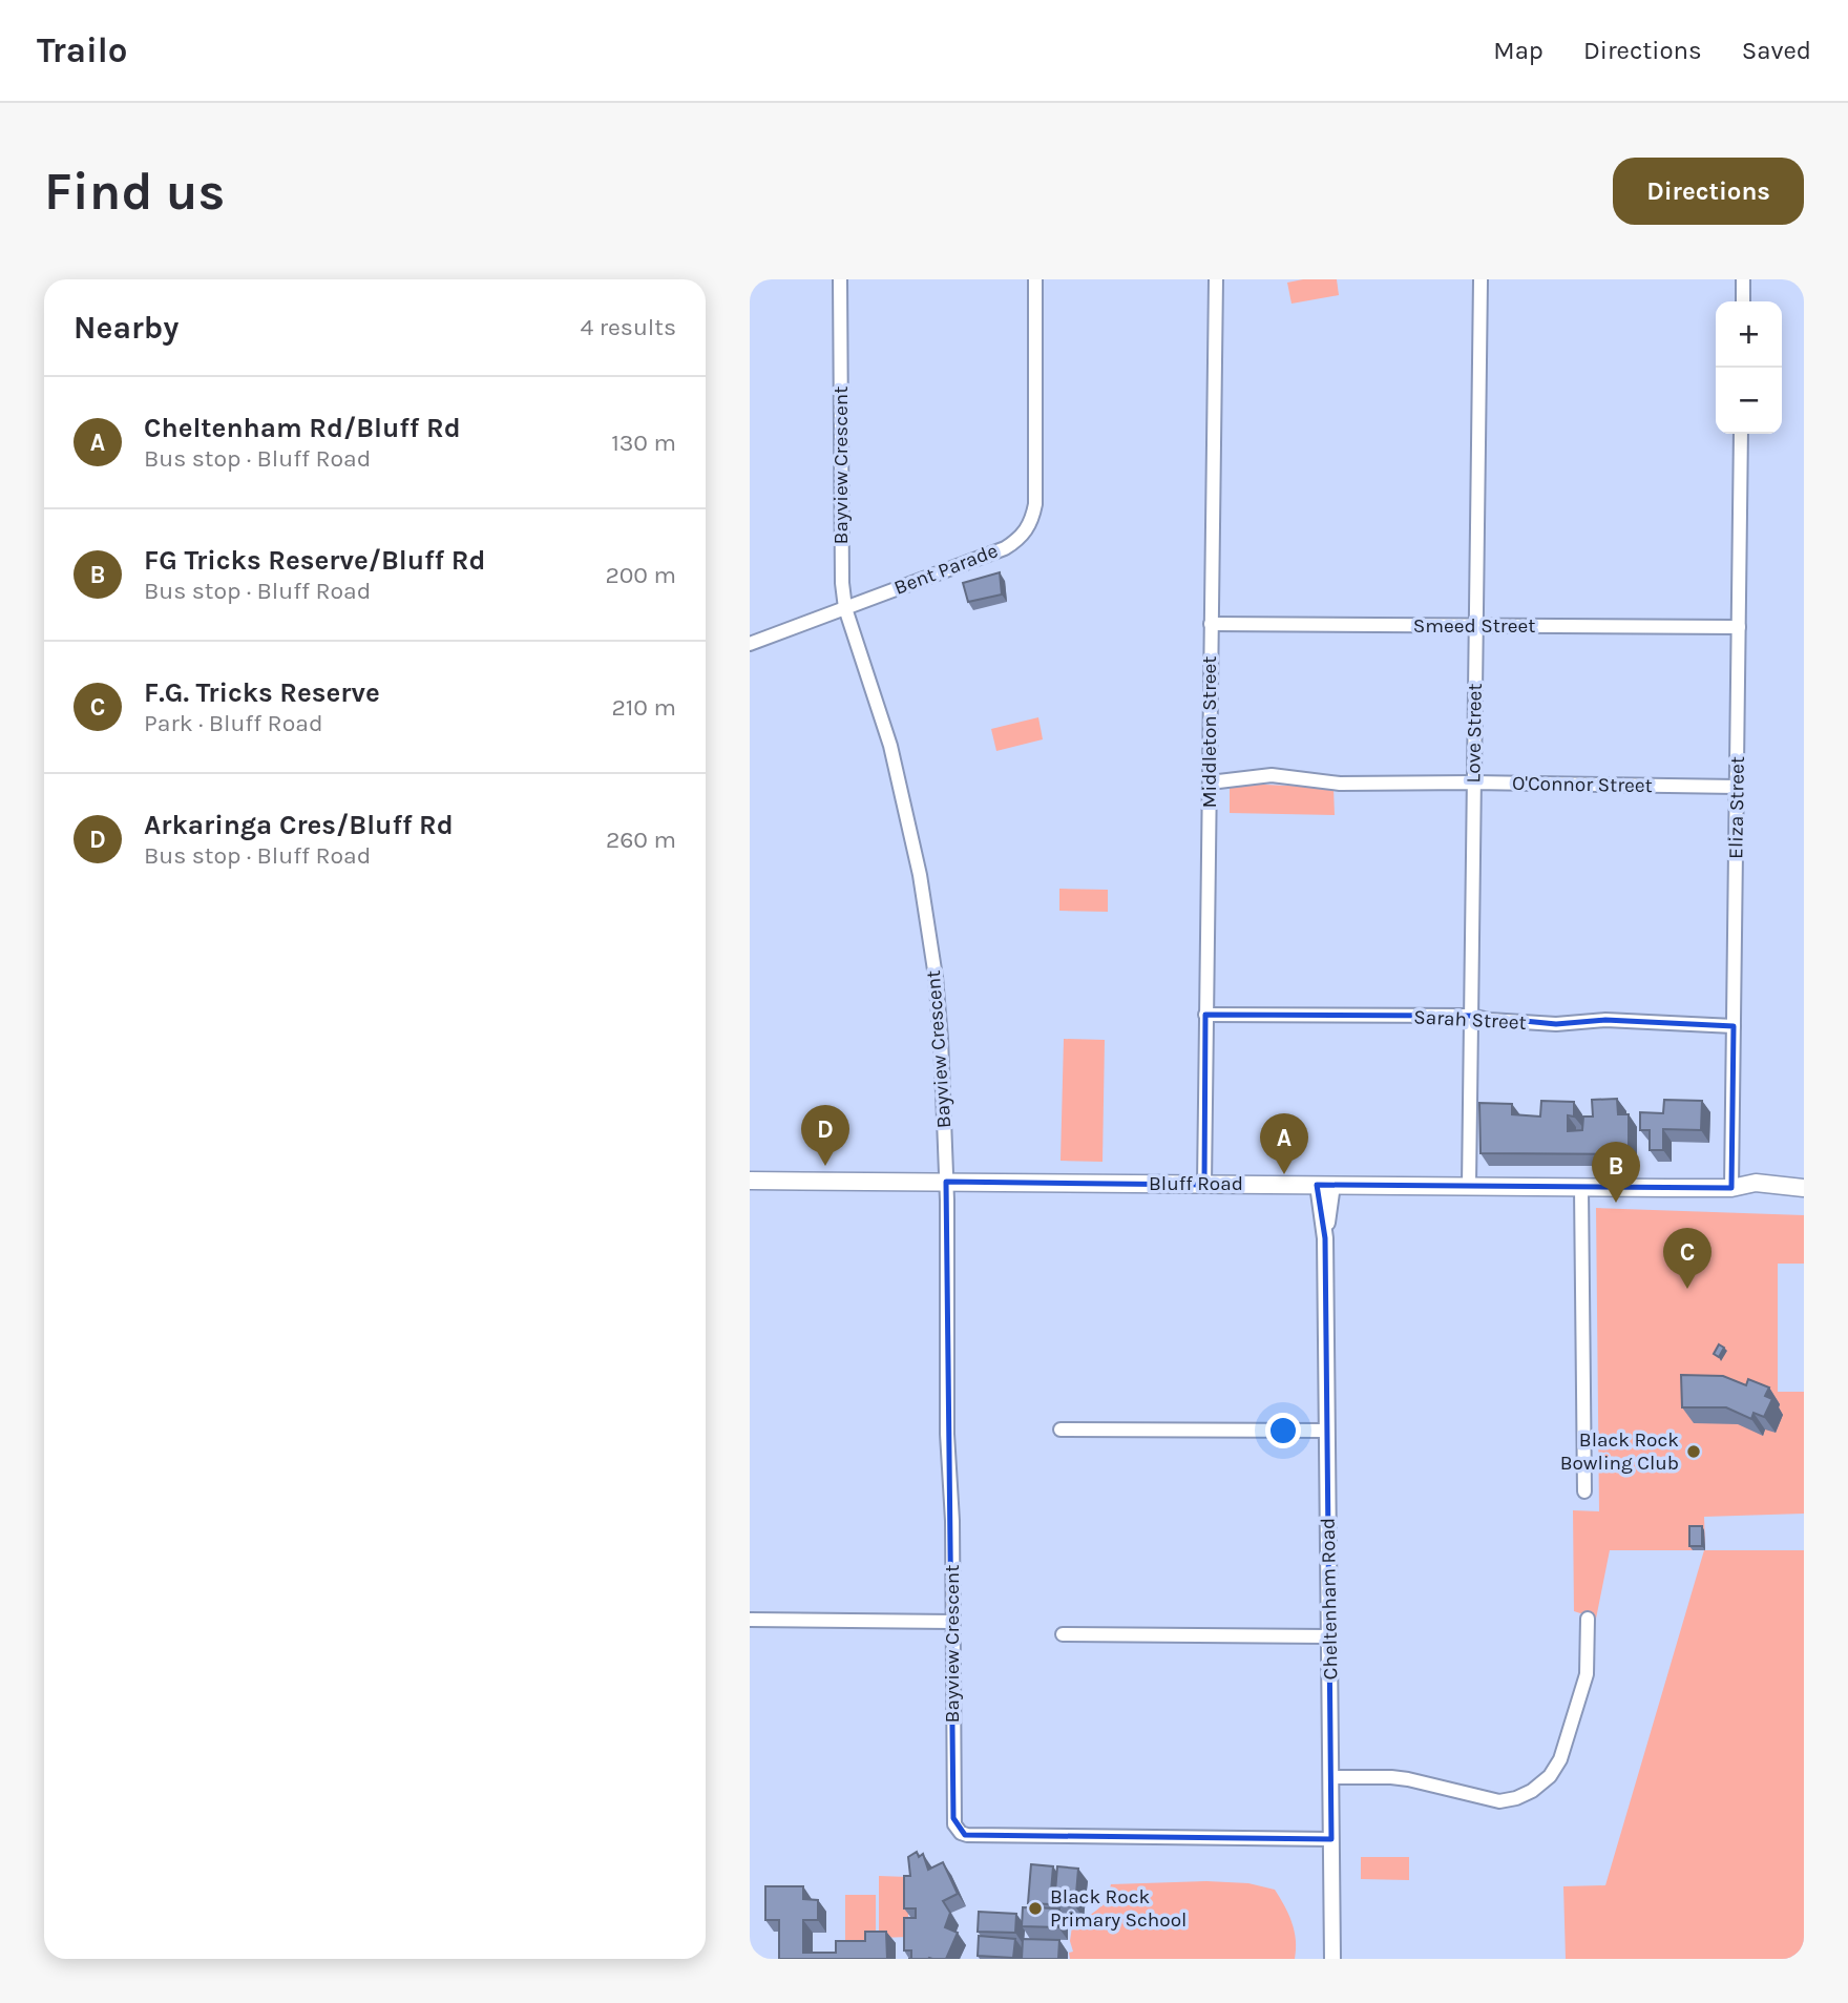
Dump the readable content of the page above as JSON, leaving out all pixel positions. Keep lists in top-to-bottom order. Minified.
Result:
{"streets":{"main road":["Bluff Road"],"street":["Bayview Crescent","Bent Parade","Smeed Street","Middleton Street","Love Street","O'Connor Street","Eliza Street","Sarah Street","Cheltenham Road"]},"crossings":[["Bayview Crescent","Bent Parade"],["Bayview Crescent","Bluff Road"],["Bayview Crescent","Cheltenham Road"],["Smeed Street","Middleton Street"],["Smeed Street","Love Street"],["Smeed Street","Eliza Street"],["Middleton Street","O'Connor Street"],["Middleton Street","Sarah Street"],["Middleton Street","Bluff Road"],["Love Street","O'Connor Street"],["Love Street","Sarah Street"],["Love Street","Bluff Road"],["O'Connor Street","Eliza Street"],["Eliza Street","Sarah Street"],["Eliza Street","Bluff Road"],["Bluff Road","Cheltenham Road"]],"places":["Black Rock Bowling Club","Black Rock Primary School"],"page":{"header":"Trailo","nav":["Map","Directions","Saved"],"buttons":"Directions","title":"Find us","heading":["Nearby","4 results"],"map_buttons":["+","−"],"list":[{"mark":"A","name":"Cheltenham Rd/Bluff Rd","note":"Bus stop · Bluff Road","value":"130 m"},{"mark":"B","name":"FG Tricks Reserve/Bluff Rd","note":"Bus stop · Bluff Road","value":"200 m"},{"mark":"C","name":"F.G. Tricks Reserve","note":"Park · Bluff Road","value":"210 m"},{"mark":"D","name":"Arkaringa Cres/Bluff Rd","note":"Bus stop · Bluff Road","value":"260 m"}],"pins":["D","A","B","C"]}}
